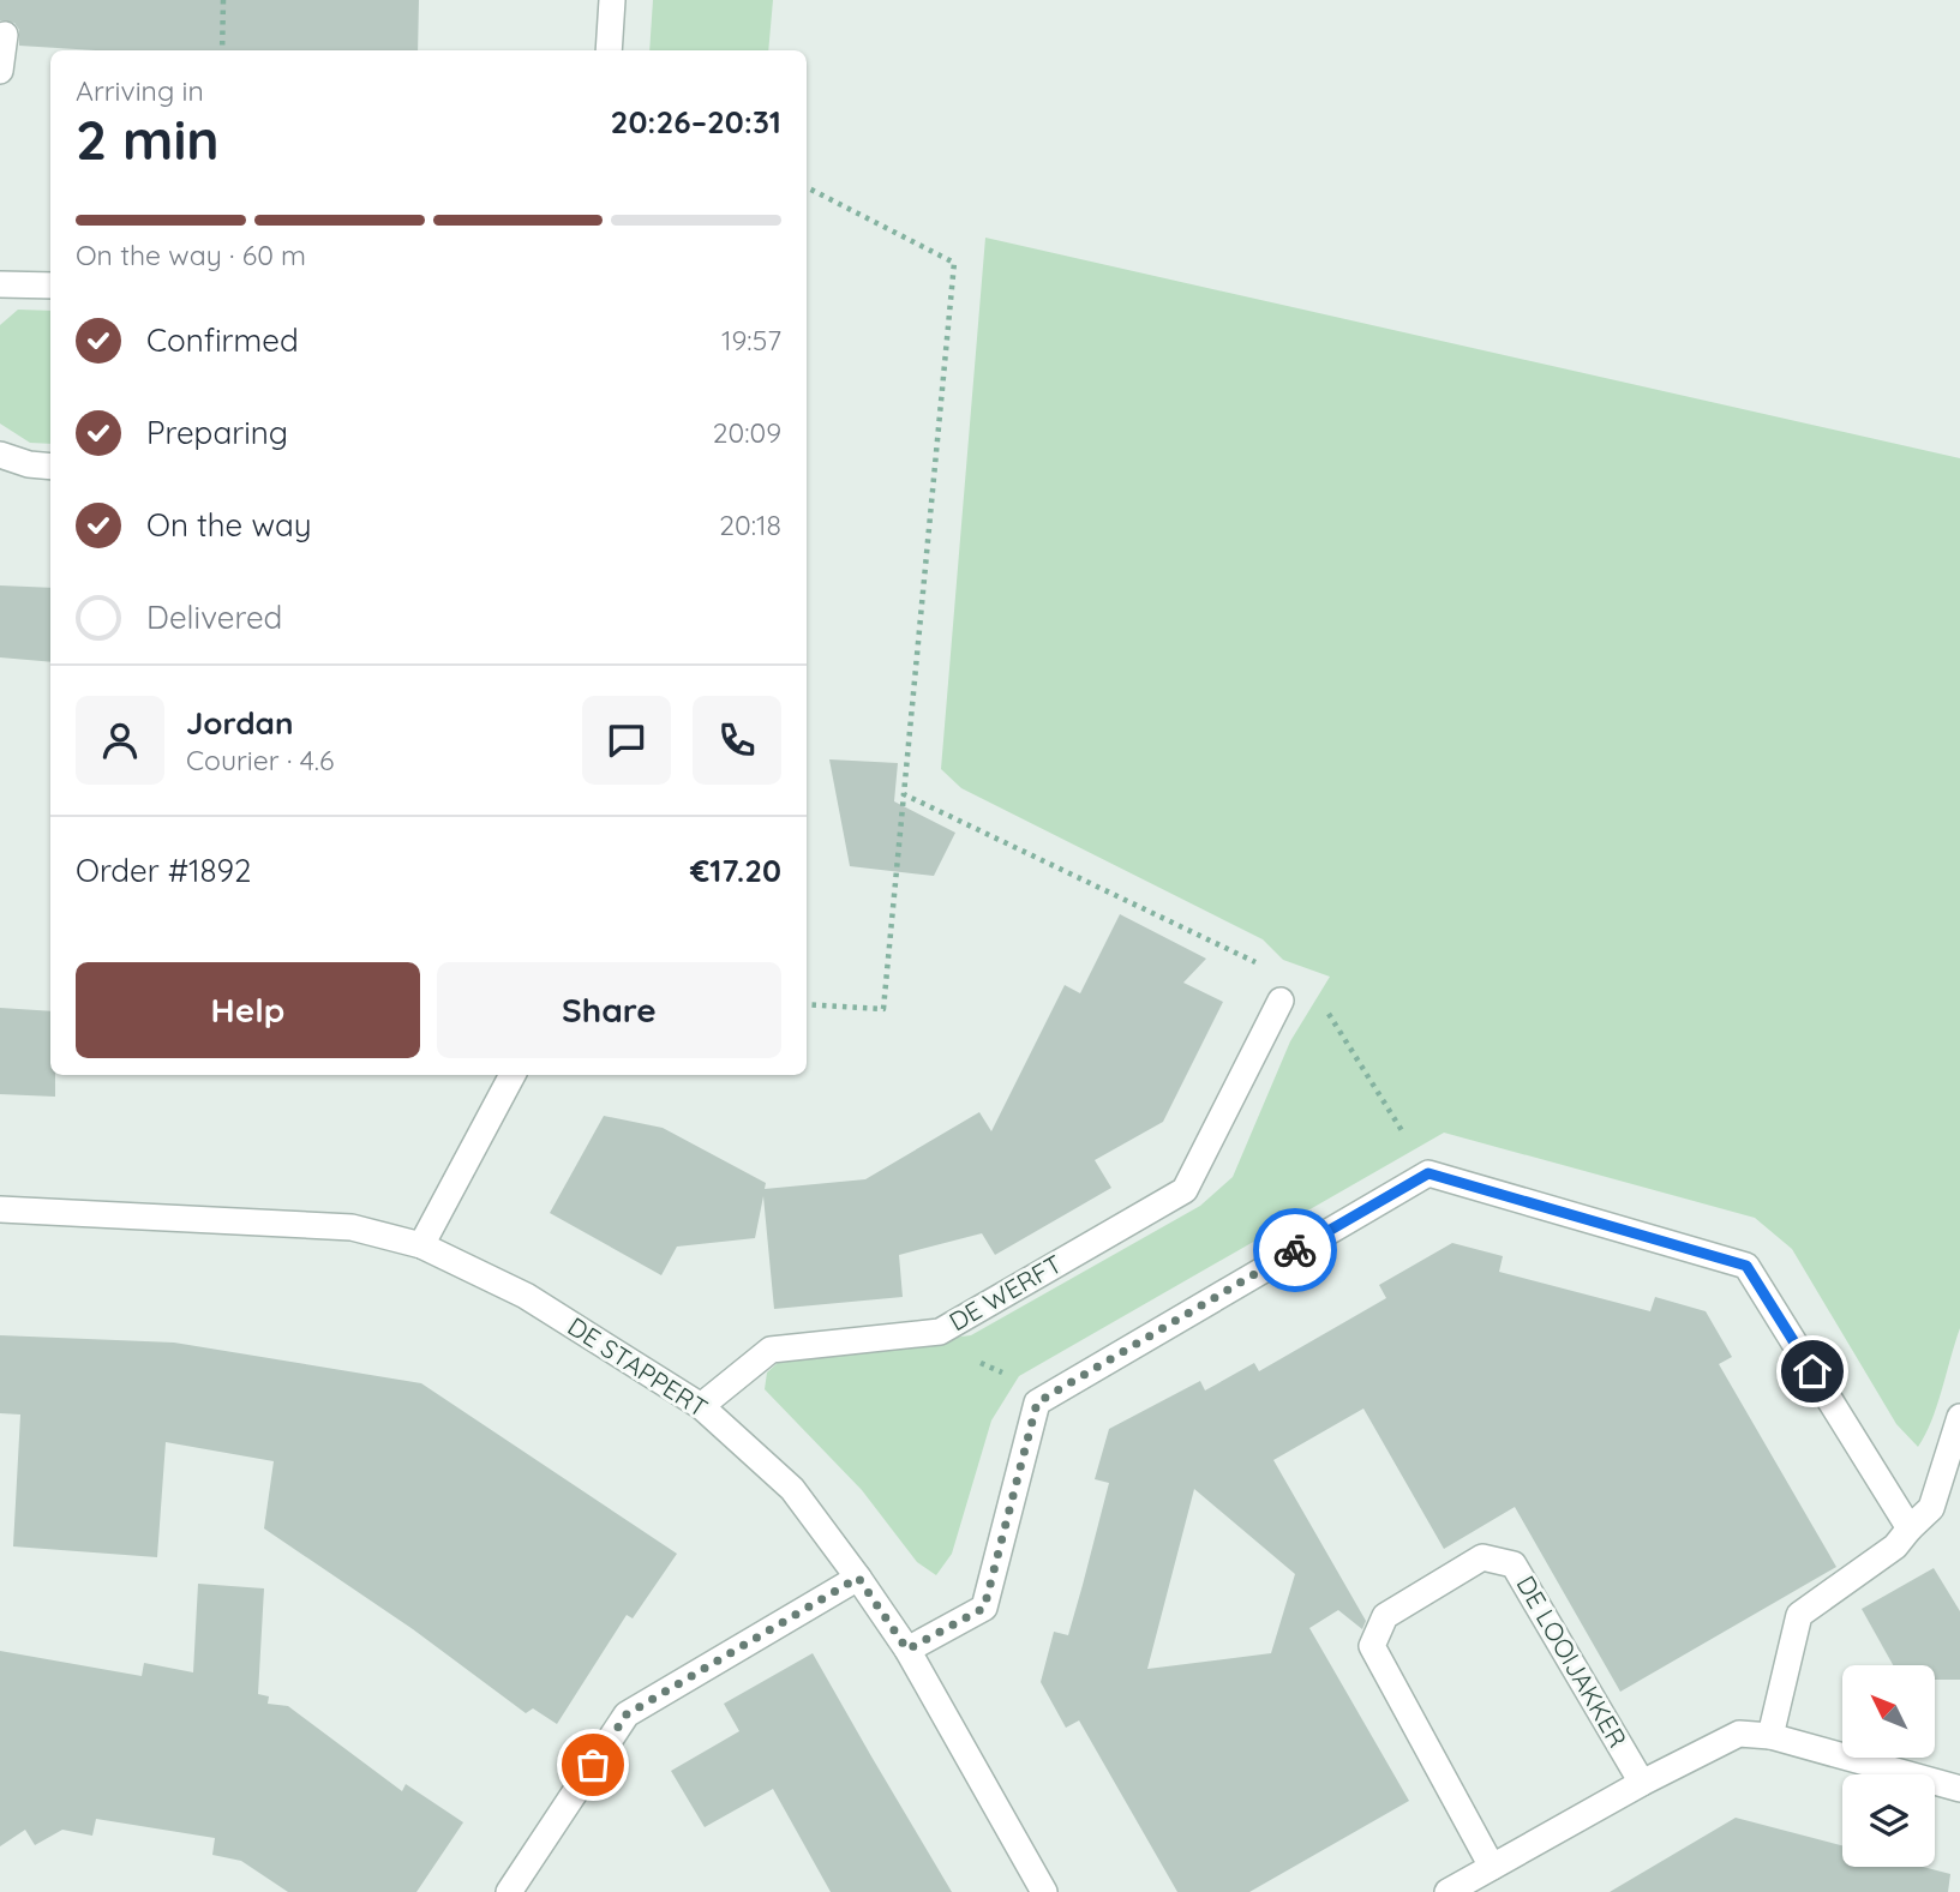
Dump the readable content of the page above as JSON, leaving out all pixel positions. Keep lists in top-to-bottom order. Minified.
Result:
{"streets":{"street":["DE WERFT","DE STAPPERT","DE LOOIJAKKER"]},"crossings":[["DE WERFT","DE STAPPERT"]],"north":"top left","page":{"heading":["2 min","Arriving in","20:26–20:31"],"panel":["Jordan","Courier · 4.6","Order #1892","€17.20"],"bar":"On the way · 60 m","list":[["Confirmed","19:57"],["Preparing","20:09"],["On the way","20:18"],"Delivered"],"buttons":["Help","Share"]}}
